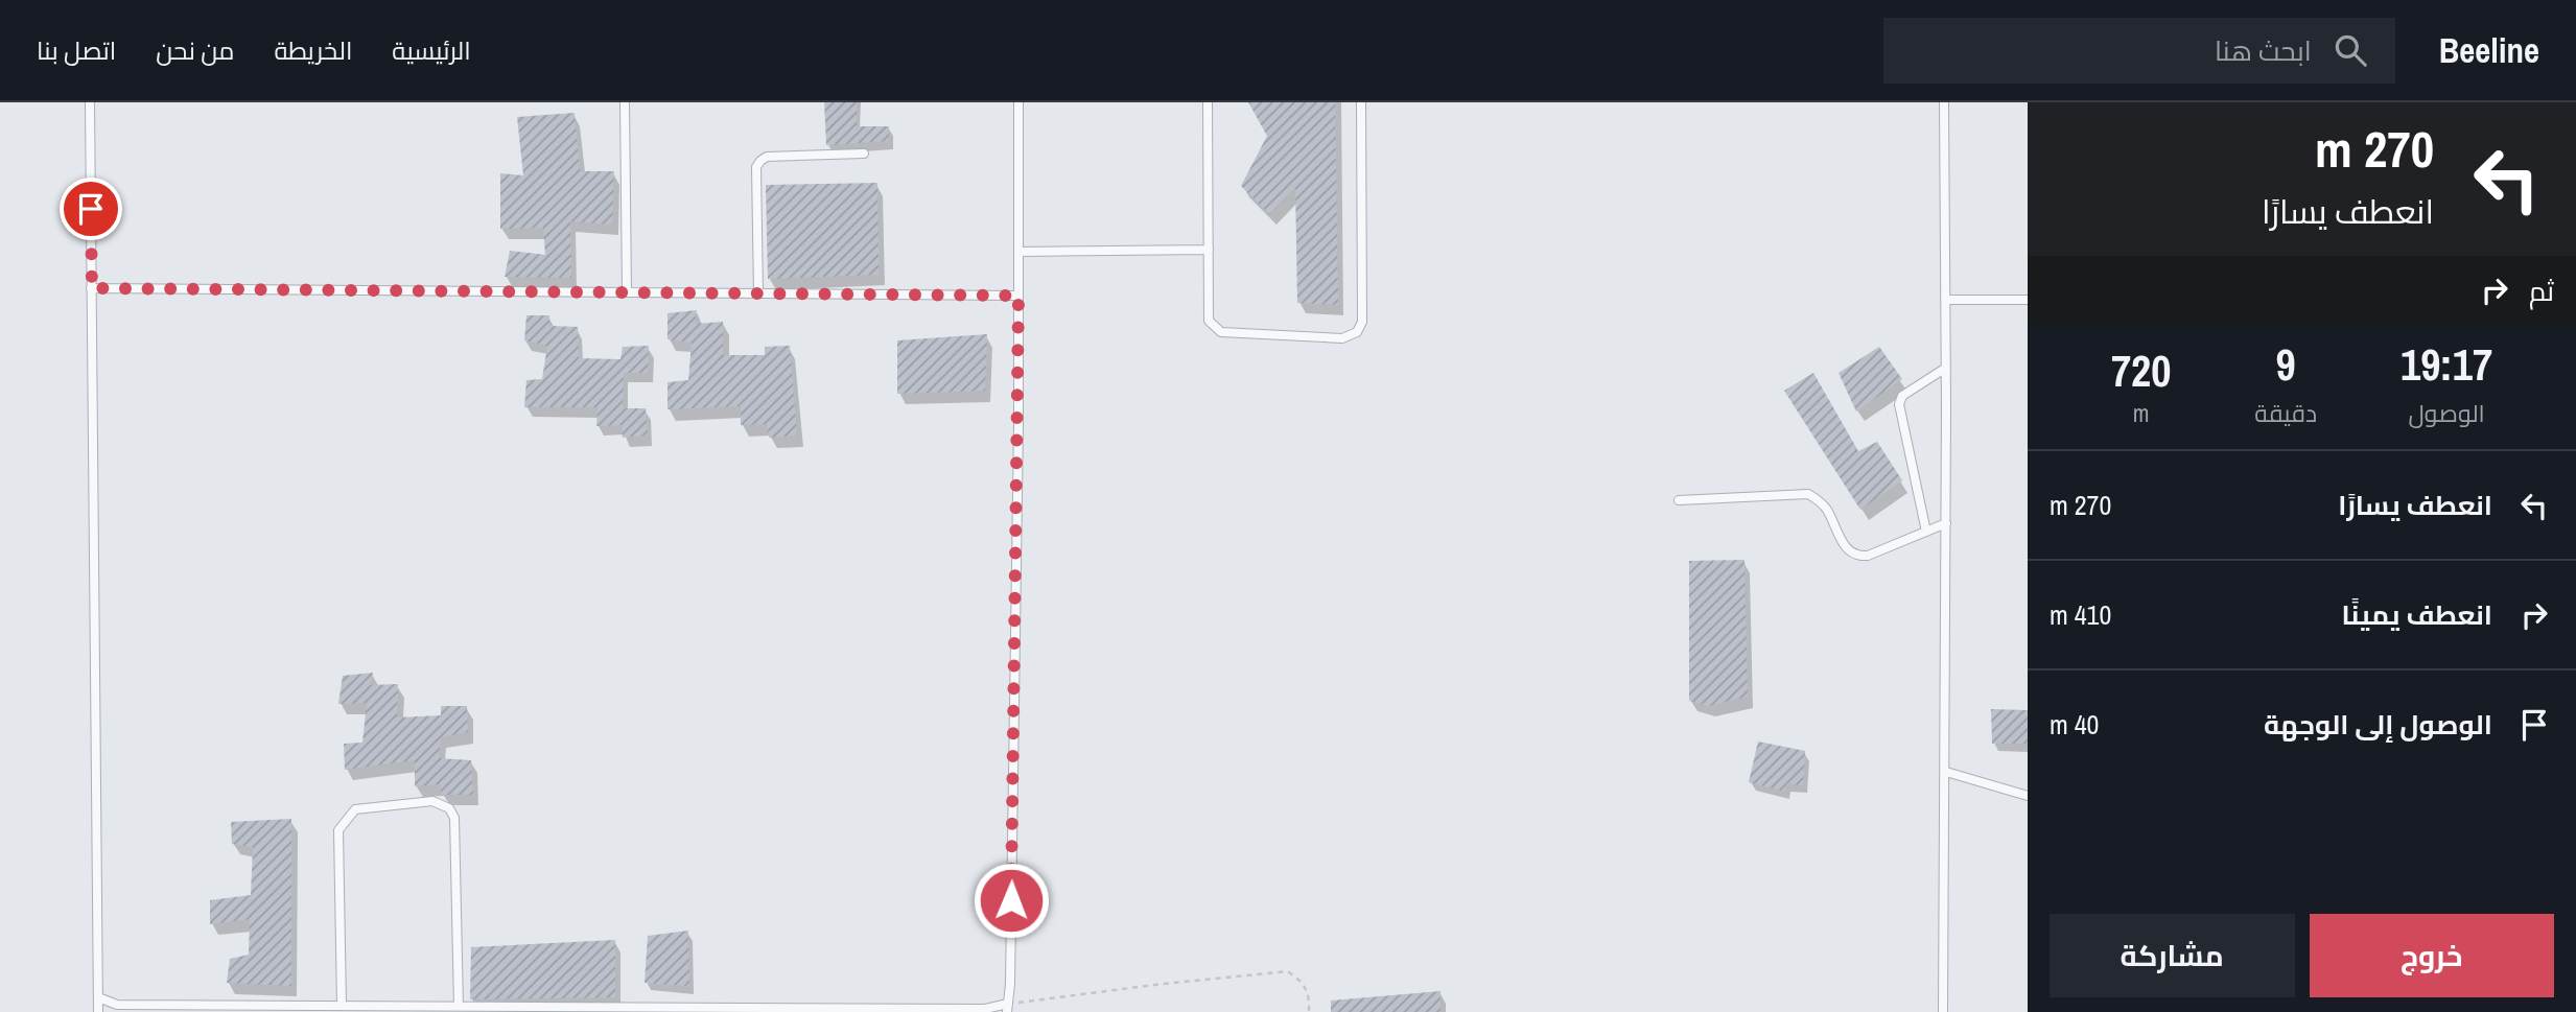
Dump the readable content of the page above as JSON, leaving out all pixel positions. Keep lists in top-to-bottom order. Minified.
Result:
{"page":{"header":"Beeline","search":"ابحث هنا","nav":["الرئيسية","الخريطة","من نحن","اتصل بنا"],"turn":["270 m","انعطف يسارًا"],"then":"ثم","eta":["19:17","الوصول","9","دقيقة","720","m"],"list":[{"name":"انعطف يسارًا","value":"270 m"},{"name":"انعطف يمينًا","value":"410 m"},{"name":"الوصول إلى الوجهة","value":"40 m"}],"buttons":["خروج","مشاركة"]}}
